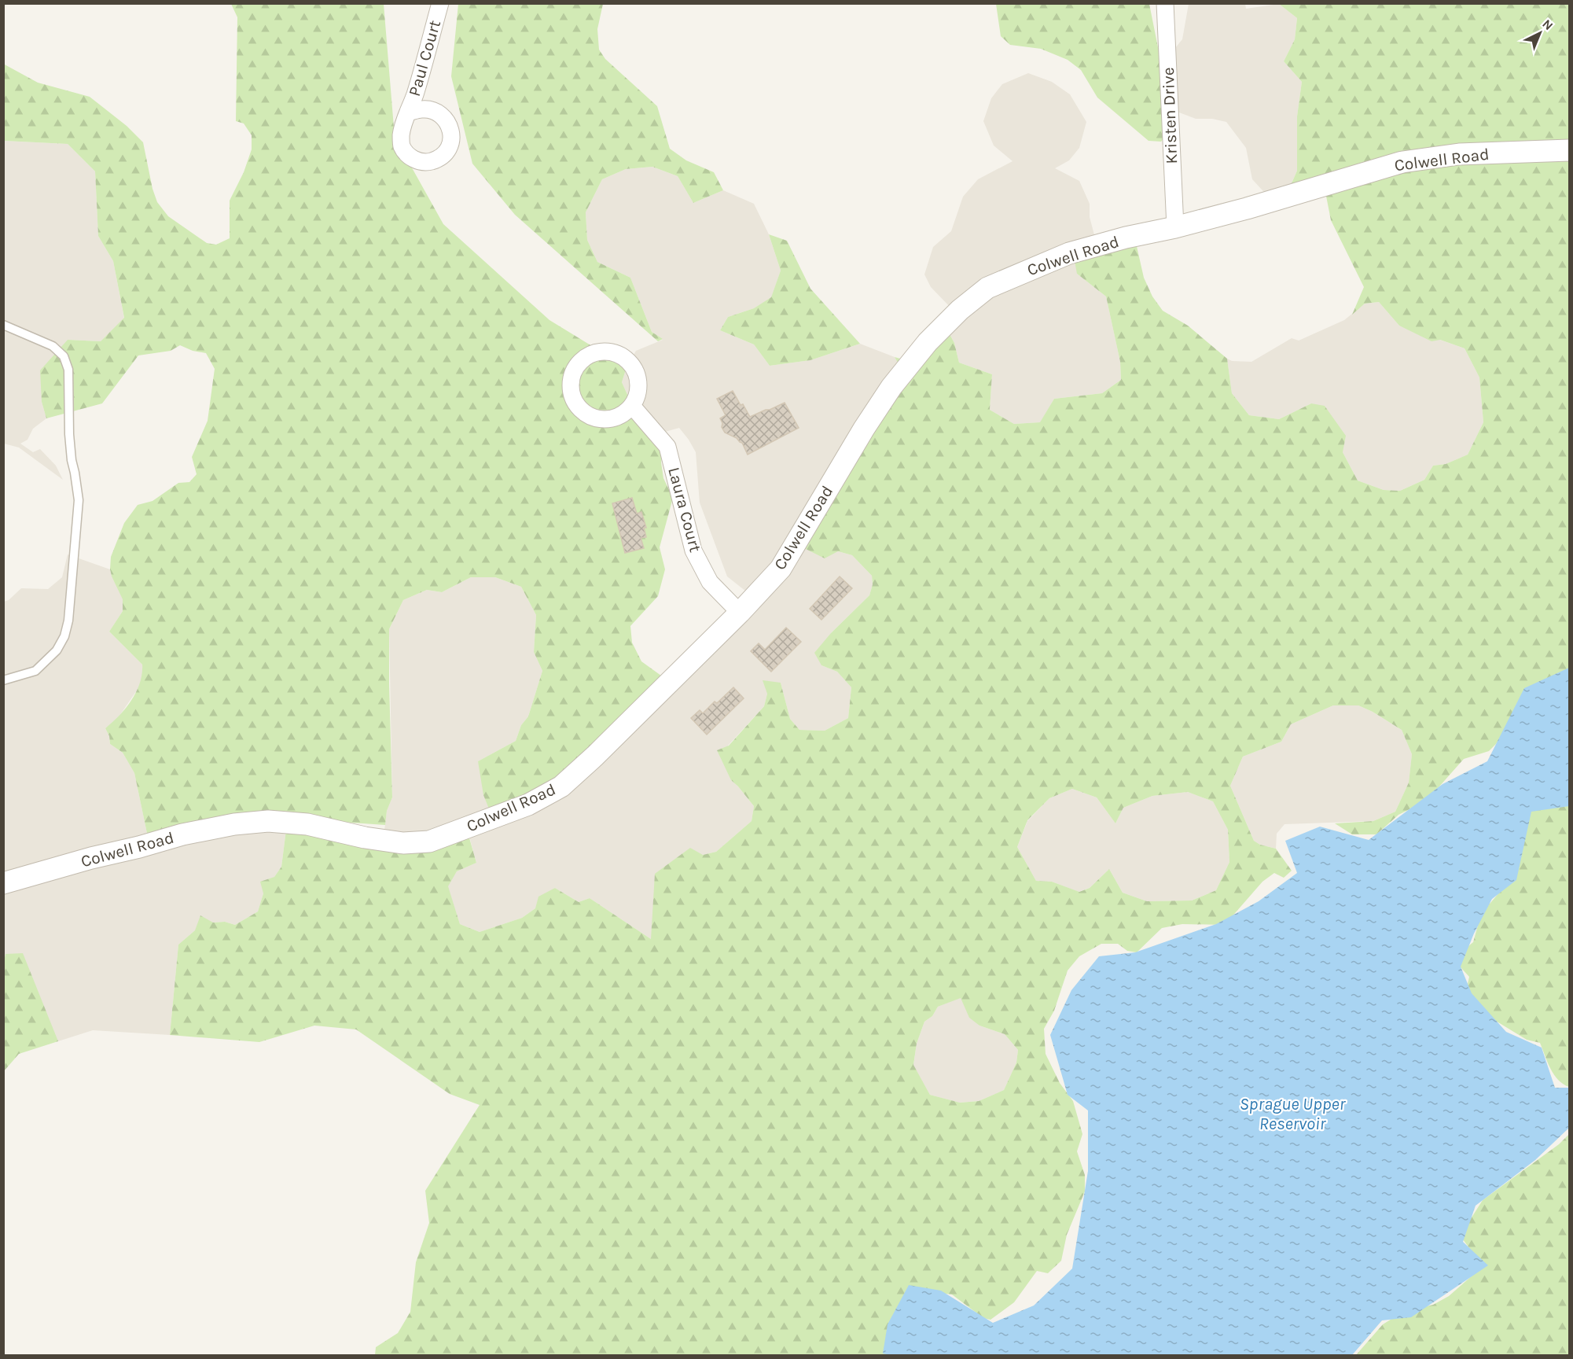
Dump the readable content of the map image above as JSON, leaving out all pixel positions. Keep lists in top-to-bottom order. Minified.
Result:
{"streets":{"street":["Paul Court","Kristen Drive","Colwell Road","Laura Court"]},"crossings":[["Kristen Drive","Colwell Road"],["Colwell Road","Laura Court"]],"water":["Sprague Upper Reservoir"],"north":"top right"}
